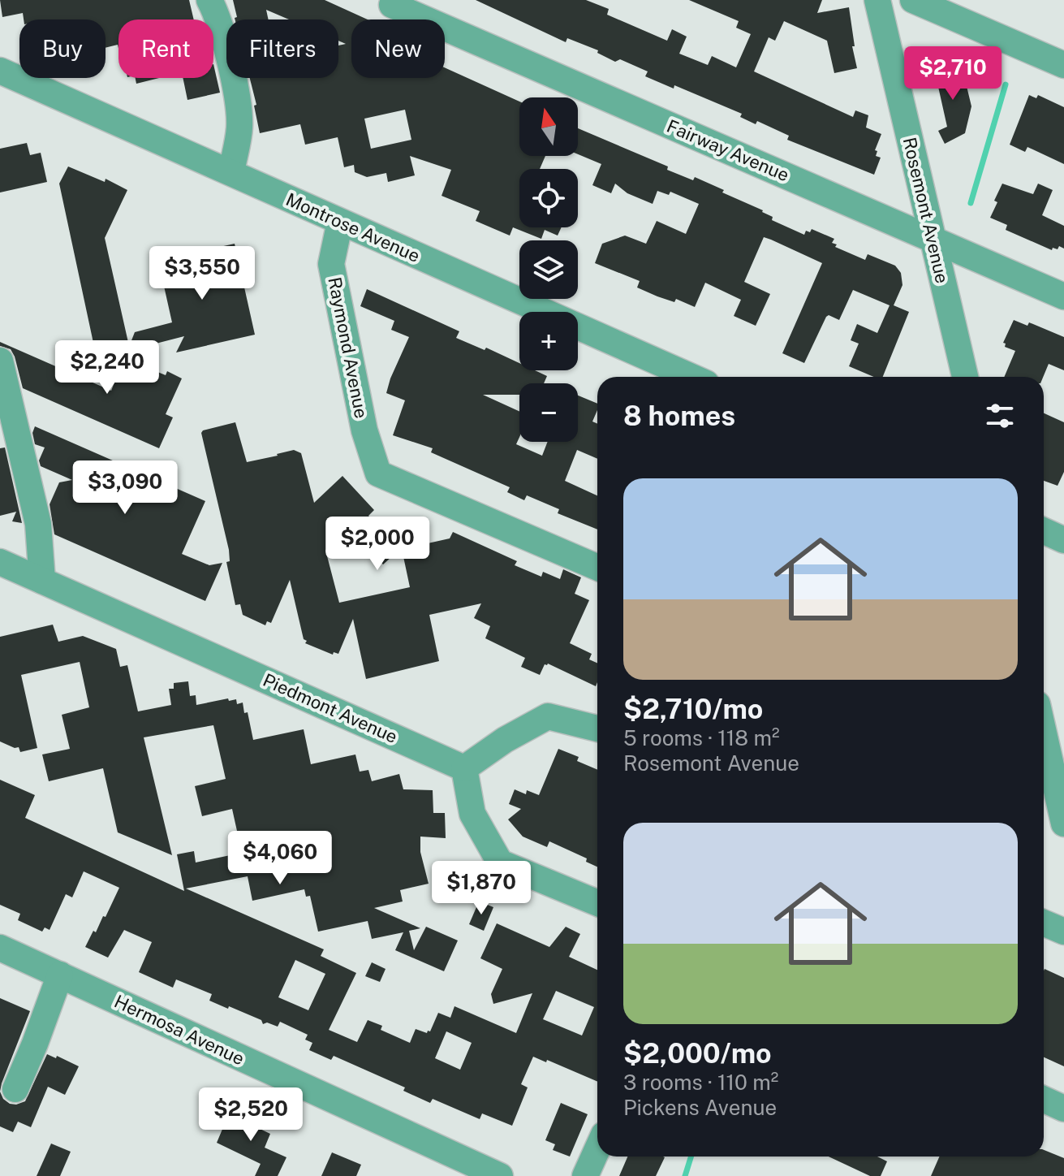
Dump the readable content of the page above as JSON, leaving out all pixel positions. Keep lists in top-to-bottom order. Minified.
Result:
{"streets":{"street":["Fairway Avenue","Rosemont Avenue","Montrose Avenue","Raymond Avenue","Piedmont Avenue","Hermosa Avenue"]},"crossings":[["Fairway Avenue","Rosemont Avenue"],["Montrose Avenue","Raymond Avenue"]],"north":"top","page":{"chip":["Buy","Rent","Filters","New"],"price":["$2,710","$3,550","$2,240","$3,090","$2,000","$4,060","$1,870","$2,520"],"map_buttons":["+","−"],"heading":"8 homes","list":[{"name":"$2,710/mo","note":"5 rooms · 118 m² · Rosemont Avenue"},{"name":"$2,000/mo","note":"3 rooms · 110 m² · Pickens Avenue"}]}}
